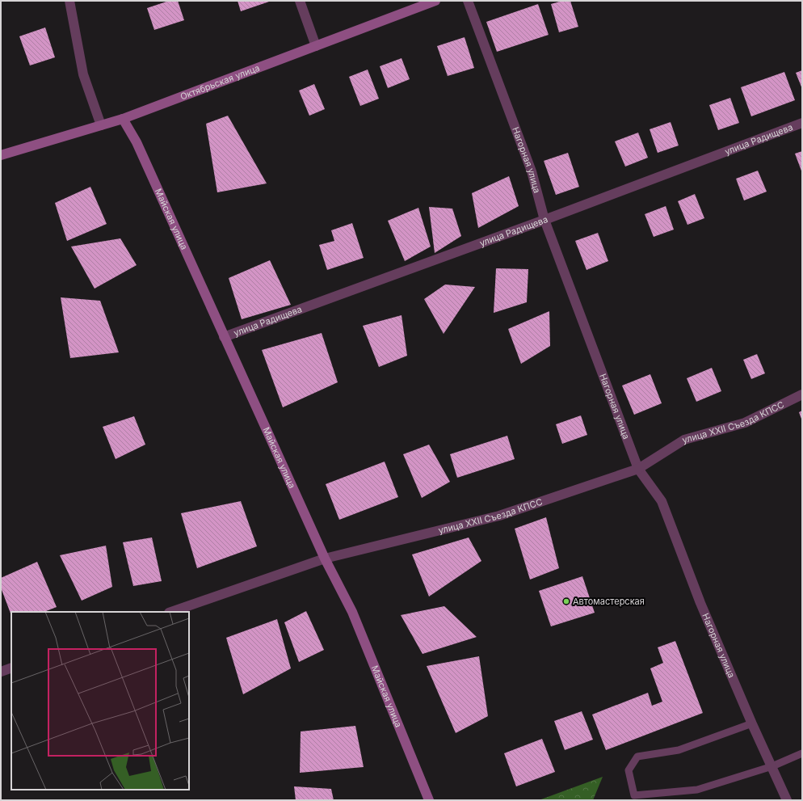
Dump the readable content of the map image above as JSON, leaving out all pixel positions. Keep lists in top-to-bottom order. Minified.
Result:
{"streets":{"street":["Октябрьская улица","улица Радищева","Нагорная улица","Майская улица","улица XXII Съезда КПСС"]},"crossings":[["Октябрьская улица","Майская улица"],["улица Радищева","Нагорная улица"],["улица Радищева","Майская улица"],["Нагорная улица","улица XXII Съезда КПСС"],["Майская улица","улица XXII Съезда КПСС"]],"places":["Автомастерская"]}
